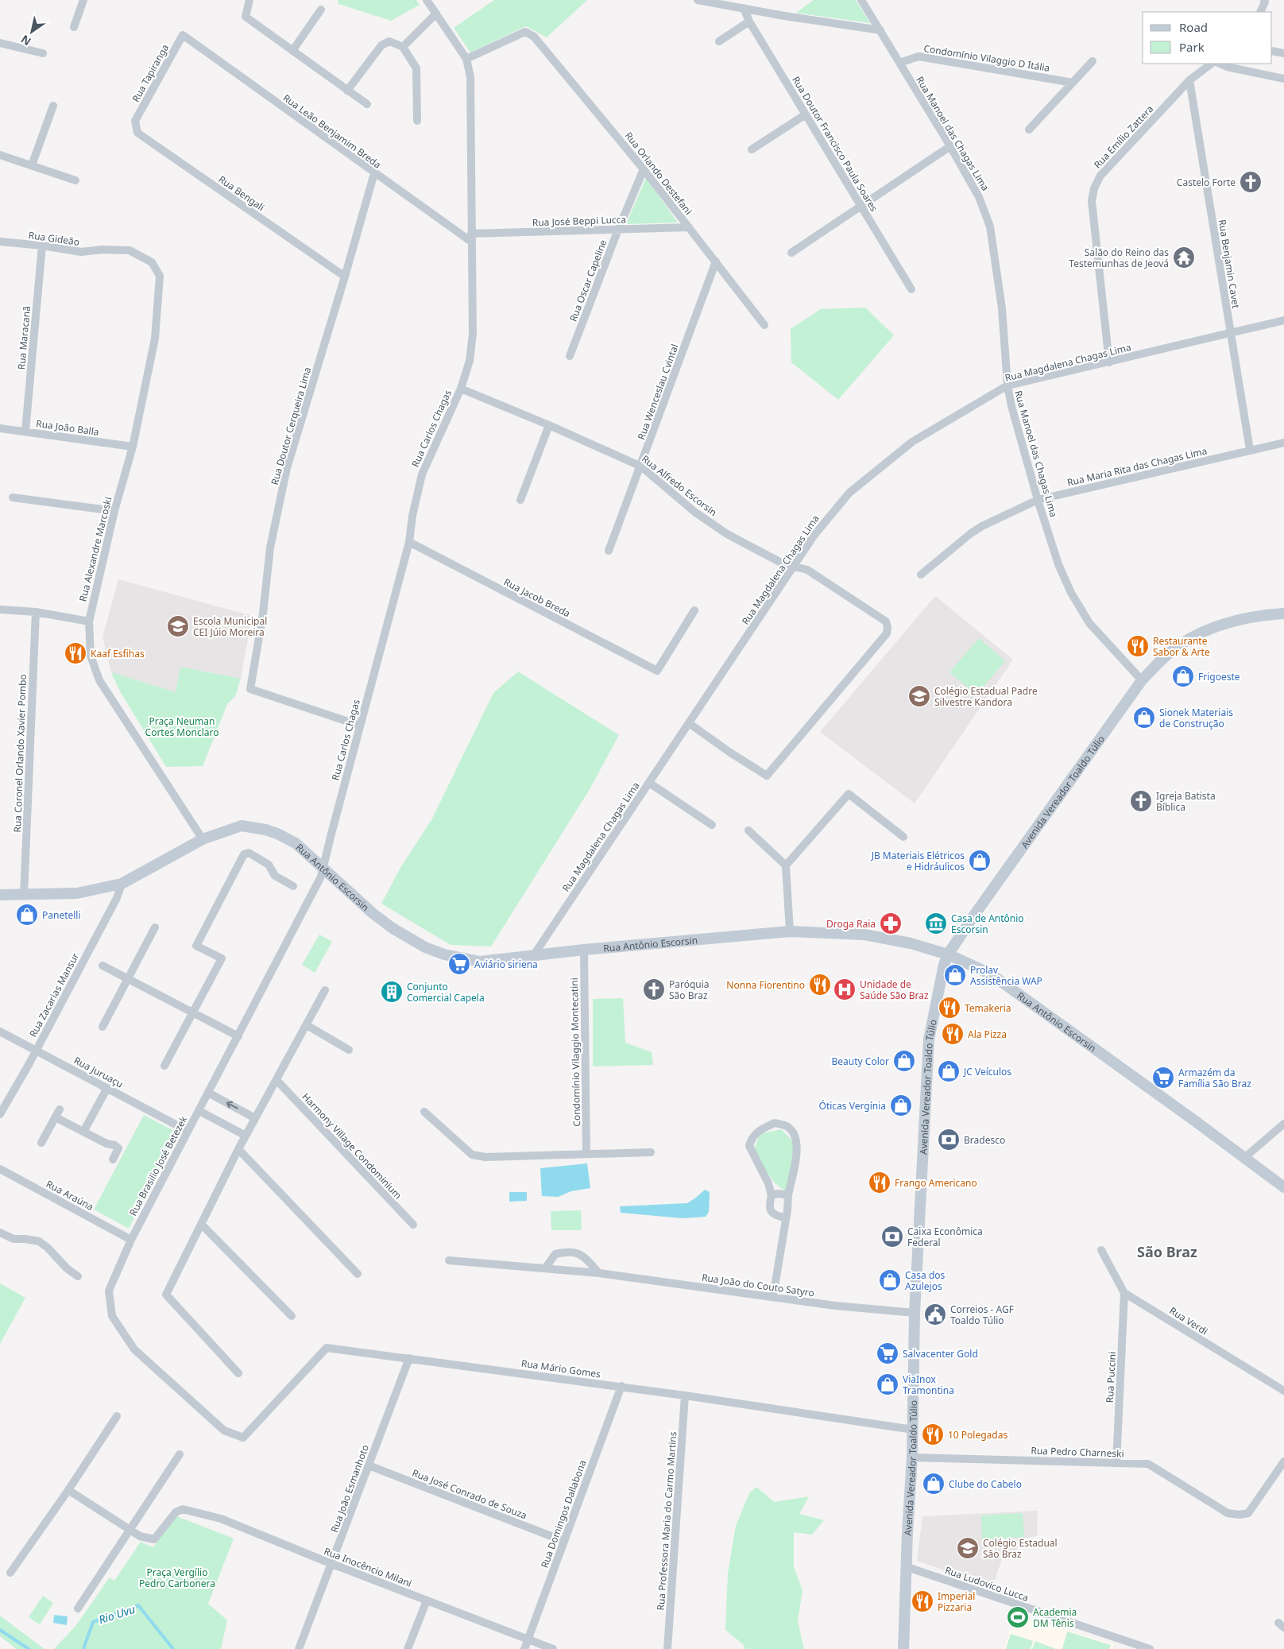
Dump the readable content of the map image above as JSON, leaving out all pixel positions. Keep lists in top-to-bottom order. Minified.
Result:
{"streets":{"main road":["Avenida Vereador Toaldo Túlio","Rua Antônio Escorsin"],"street":["Condomínio Vilaggio D Itália","Rua Tapiranga","Rua Leão Benjamim Breda","Rua Manoel das Chagas Lima","Rua Emílio Zattera","Rua Doutor Francisco Paula Soares","Rua Orlando Destefani","Rua Bengali","Rua José Beppi Lucca","Rua Gideão","Rua Benjamin Cavet","Rua Oscar Capeline","Rua Maracanã","Rua Magdalena Chagas Lima","Rua Wenceslau Cvintal","Rua Doutor Cerqueira Lima","Rua João Balla","Rua Carlos Chagas","Rua Maria Rita das Chagas Lima","Rua Alfredo Escorsin","Rua Alexandre Marcoski","Rua Jacob Breda","Rua Coronel Orlando Xavier Pombo","Rua Zacarias Mansur","Condomínio Vilaggio Montecatini","Rua Juruaçu","Harmony Village Condominium","Rua Brasilio José Betezek","Rua Araúna","Rua João do Couto Satyro","Rua Verdi","Rua Mário Gomes","Rua Puccini","Rua Pedro Charneski","Rua João Esmanhoto","Rua José Conrado de Souza","Rua Domingos Dallabona","Rua Professora Maria do Carmo Martins","Rua Inocêncio Milani","Rua Ludovico Lucca"]},"crossings":[["Condomínio Vilaggio D Itália","Rua Manoel das Chagas Lima"],["Rua Tapiranga","Rua Leão Benjamim Breda"],["Rua Tapiranga","Rua Bengali"],["Rua Leão Benjamim Breda","Rua José Beppi Lucca"],["Rua Leão Benjamim Breda","Rua Doutor Cerqueira Lima"],["Rua Leão Benjamim Breda","Rua Carlos Chagas"],["Rua Manoel das Chagas Lima","Rua Magdalena Chagas Lima"],["Rua Manoel das Chagas Lima","Rua Maria Rita das Chagas Lima"],["Rua Manoel das Chagas Lima","Avenida Vereador Toaldo Túlio"],["Rua Emílio Zattera","Rua Benjamin Cavet"],["Rua Emílio Zattera","Rua Magdalena Chagas Lima"],["Rua Orlando Destefani","Rua José Beppi Lucca"],["Rua Orlando Destefani","Rua Oscar Capeline"],["Rua Orlando Destefani","Rua Wenceslau Cvintal"],["Rua Orlando Destefani","Rua Carlos Chagas"],["Rua Bengali","Rua Doutor Cerqueira Lima"],["Rua José Beppi Lucca","Rua Oscar Capeline"],["Rua José Beppi Lucca","Rua Carlos Chagas"],["Rua Gideão","Rua Maracanã"],["Rua Gideão","Rua Alexandre Marcoski"],["Rua Benjamin Cavet","Rua Magdalena Chagas Lima"],["Rua Benjamin Cavet","Rua Maria Rita das Chagas Lima"],["Rua Maracanã","Rua João Balla"],["Rua Magdalena Chagas Lima","Rua Alfredo Escorsin"],["Rua Magdalena Chagas Lima","Rua Antônio Escorsin"],["Rua Wenceslau Cvintal","Rua Alfredo Escorsin"],["Rua Doutor Cerqueira Lima","Rua Carlos Chagas"],["Rua João Balla","Rua Alexandre Marcoski"],["Rua Carlos Chagas","Rua Alfredo Escorsin"],["Rua Carlos Chagas","Rua Jacob Breda"],["Rua Carlos Chagas","Rua Antônio Escorsin"],["Rua Carlos Chagas","Rua Brasilio José Betezek"],["Rua Alexandre Marcoski","Rua Antônio Escorsin"],["Rua Coronel Orlando Xavier Pombo","Rua Antônio Escorsin"],["Avenida Vereador Toaldo Túlio","Rua Antônio Escorsin"],["Avenida Vereador Toaldo Túlio","Rua João do Couto Satyro"],["Avenida Vereador Toaldo Túlio","Rua Mário Gomes"],["Avenida Vereador Toaldo Túlio","Rua Pedro Charneski"],["Avenida Vereador Toaldo Túlio","Rua Ludovico Lucca"],["Rua Antônio Escorsin","Rua Zacarias Mansur"],["Rua Antônio Escorsin","Condomínio Vilaggio Montecatini"],["Rua Antônio Escorsin","Rua Brasilio José Betezek"],["Rua Zacarias Mansur","Rua Juruaçu"],["Rua Juruaçu","Rua Brasilio José Betezek"],["Rua Brasilio José Betezek","Rua Araúna"],["Rua Brasilio José Betezek","Rua Mário Gomes"],["Rua Verdi","Rua Puccini"],["Rua Mário Gomes","Rua João Esmanhoto"],["Rua Mário Gomes","Rua Domingos Dallabona"],["Rua Mário Gomes","Rua Professora Maria do Carmo Martins"],["Rua Puccini","Rua Pedro Charneski"],["Rua João Esmanhoto","Rua José Conrado de Souza"],["Rua João Esmanhoto","Rua Inocêncio Milani"],["Rua José Conrado de Souza","Rua Domingos Dallabona"],["Rua Domingos Dallabona","Rua Inocêncio Milani"]],"districts":["São Braz"],"water":["Rio Uvu"],"parks":["Praça Neuman Cortes Monclaro","Praça Vergílio Pedro Carbonera"],"places":{"church":["Castelo Forte","Igreja Batista Bíblica","Paróquia São Braz"],"temple":["Salão do Reino das Testemunhas de Jeová"],"school or university":["Escola Municipal CEI Júio Moreira","Colégio Estadual Padre Silvestre Kandora","Colégio Estadual São Braz"],"restaurant":["Restaurante Sabor & Arte","Kaaf Esfihas","Nonna Fiorentino","Temakeria","Ala Pizza","Frango Americano","10 Polegadas","Imperial Pizzaria"],"shop":["Frigoeste","Sionek Materiais de Construção","JB Materiais Elétricos e Hidráulicos","Panetelli","Prolav Assistência WAP","Beauty Color","JC Veículos","Óticas Vergínia","Casa dos Azulejos","ViaInox Tramontina","Clube do Cabelo"],"pharmacy":["Droga Raia"],"museum":["Casa de Antônio Escorsin"],"supermarket":["Aviário siriena","Armazém da Família São Braz","Salvacenter Gold"],"hospital":["Unidade de Saúde São Braz"],"building":["Conjunto Comercial Capela"],"bank":["Bradesco","Caixa Econômica Federal"],"public building":["Correios - AGF Toaldo Túlio"],"sports":["Academia DM Tênis"]},"legend":["Road","Park"],"north":"bottom left"}
